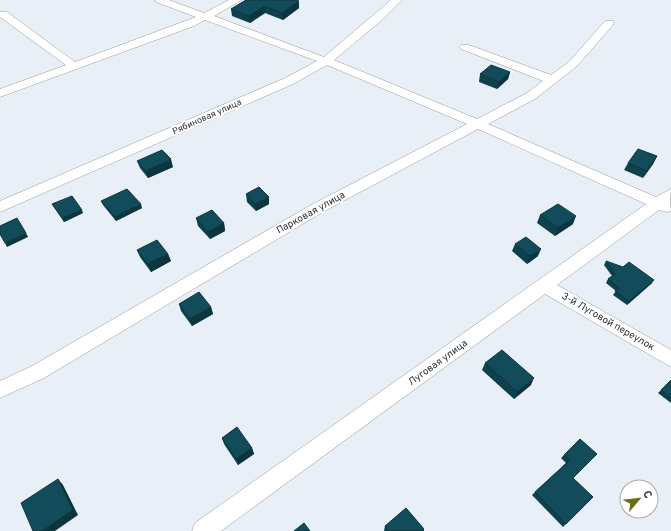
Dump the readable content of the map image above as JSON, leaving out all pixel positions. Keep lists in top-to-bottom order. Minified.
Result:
{"streets":{"street":["Рябиновая улица","Парковая улица","3-й Луговой переулок","Луговая улица"]},"crossings":[["3-й Луговой переулок","Луговая улица"]],"north":"top right"}
